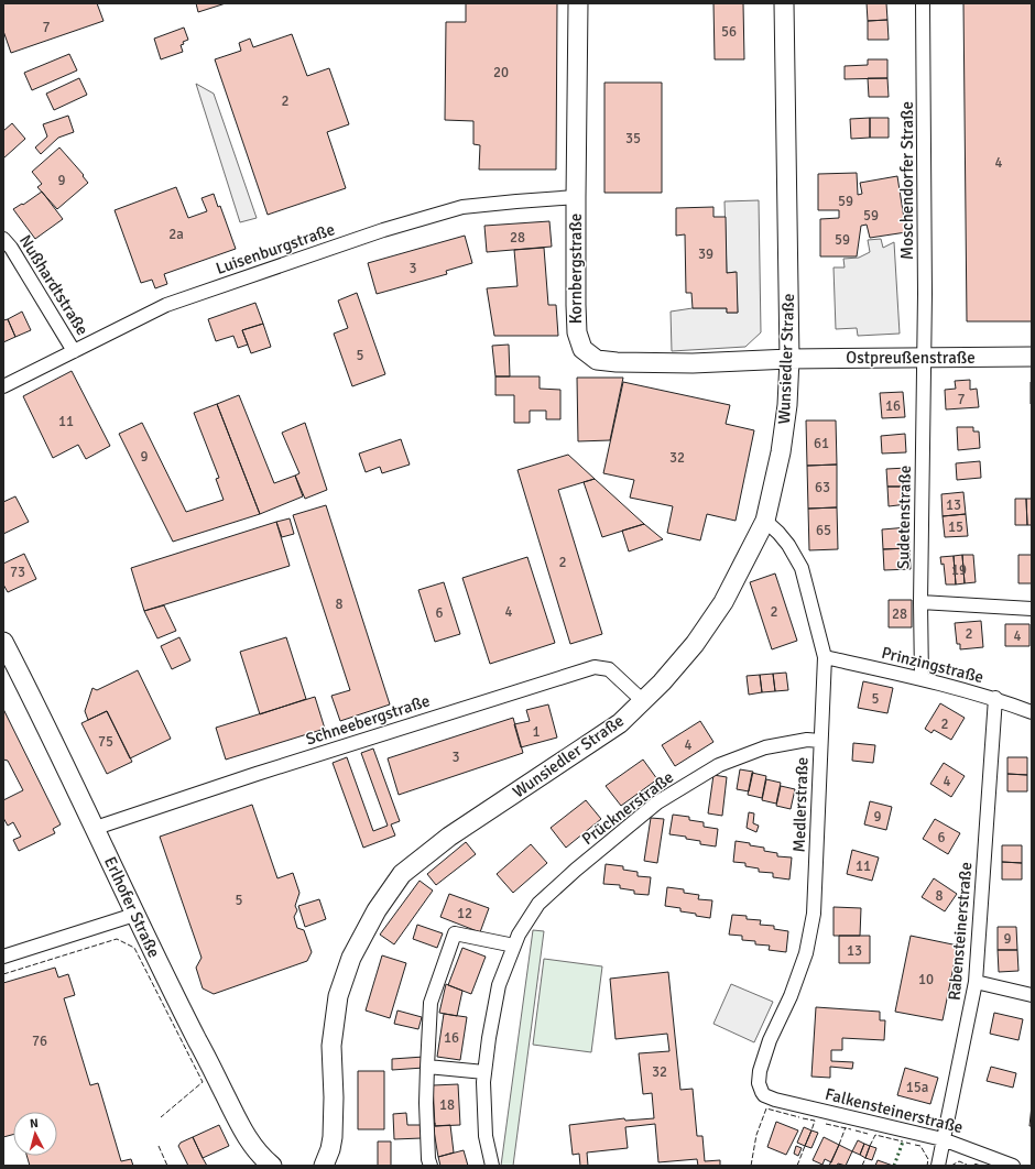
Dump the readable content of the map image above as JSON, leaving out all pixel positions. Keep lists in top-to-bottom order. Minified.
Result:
{"streets":{"street":["Moschendorfer Straße","Luisenburgstraße","Kornbergstraße","Nußhardtstraße","Ostpreußenstraße","Wunsiedler Straße","Sudetenstraße","Prinzingstraße","Schneebergstraße","Medlerstraße","Prücknerstraße","Erlhofer Straße","Rabensteinerstraße","Falkensteinerstraße"]},"crossings":[["Moschendorfer Straße","Ostpreußenstraße"],["Moschendorfer Straße","Sudetenstraße"],["Luisenburgstraße","Kornbergstraße"],["Luisenburgstraße","Nußhardtstraße"],["Kornbergstraße","Ostpreußenstraße"],["Kornbergstraße","Wunsiedler Straße"],["Ostpreußenstraße","Wunsiedler Straße"],["Ostpreußenstraße","Sudetenstraße"],["Wunsiedler Straße","Schneebergstraße"],["Wunsiedler Straße","Medlerstraße"],["Sudetenstraße","Prinzingstraße"],["Prinzingstraße","Medlerstraße"],["Prinzingstraße","Rabensteinerstraße"],["Schneebergstraße","Erlhofer Straße"],["Medlerstraße","Prücknerstraße"],["Medlerstraße","Falkensteinerstraße"],["Rabensteinerstraße","Falkensteinerstraße"]],"house_numbers":["7","56","20","2","35","4","9","59","59","2a","28","59","39","3","5","7","16","11","61","9","32","63","13","15","65","2","19","73","8","4","2","6","28","2","4","5","2","1","75","4","3","4","9","6","11","8","5","12","9","13","10","16","76","32","15a","18"],"north":"top"}
